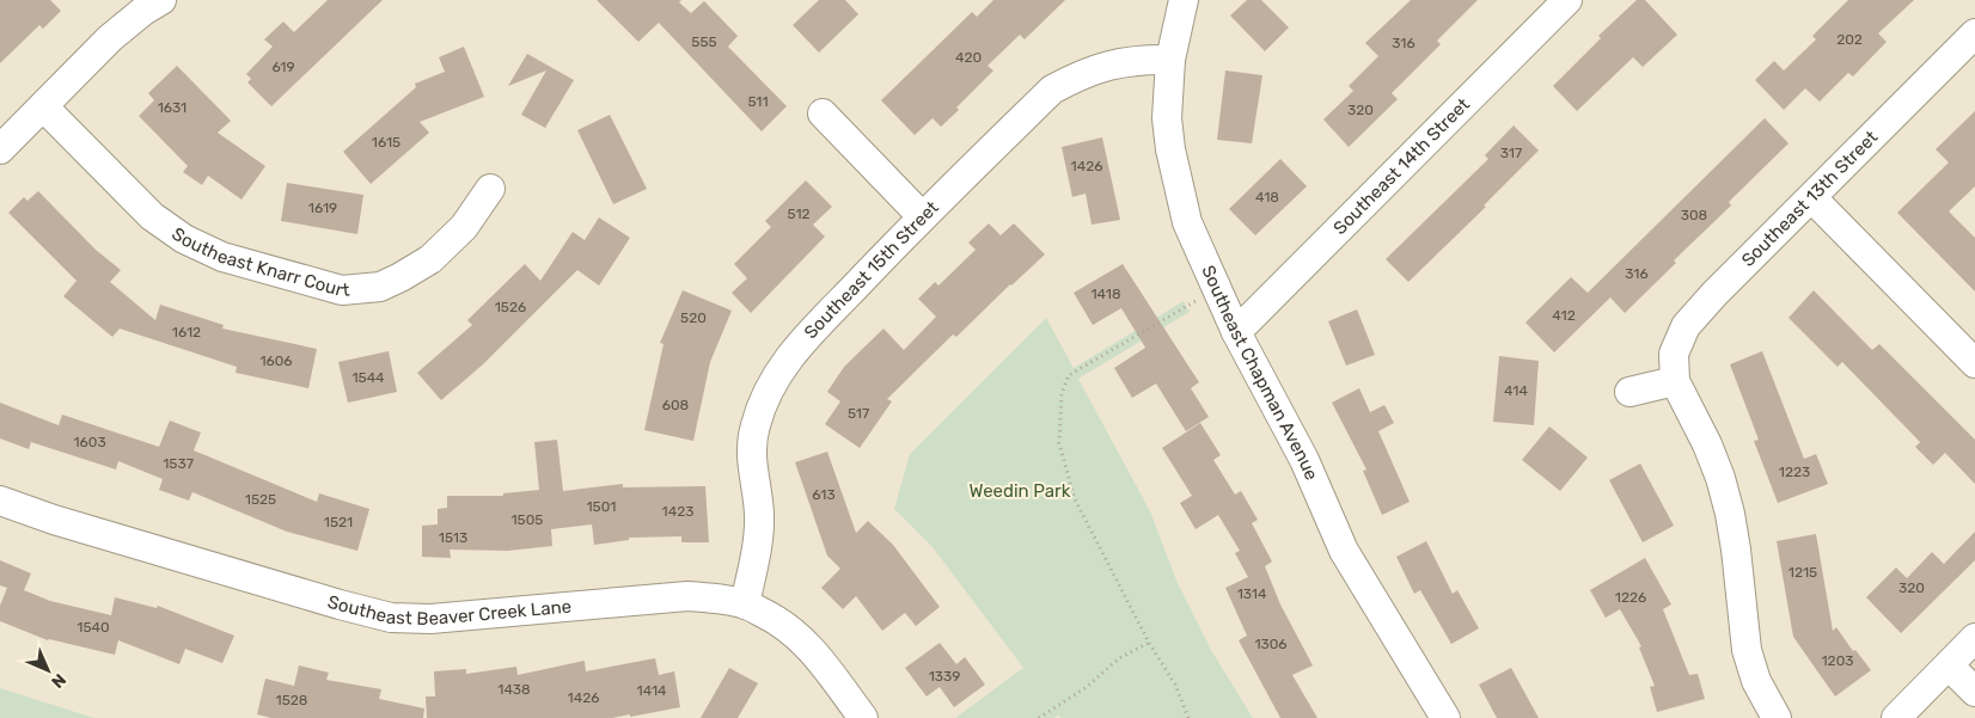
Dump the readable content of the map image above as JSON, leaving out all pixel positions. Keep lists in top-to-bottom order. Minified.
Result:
{"streets":{"street":["Southeast 14th Street","Southeast 13th Street","Southeast Knarr Court","Southeast 15th Street","Southeast Chapman Avenue","Southeast Beaver Creek Lane"]},"crossings":[["Southeast 14th Street","Southeast Chapman Avenue"],["Southeast 15th Street","Southeast Chapman Avenue"],["Southeast 15th Street","Southeast Beaver Creek Lane"]],"parks":["Weedin Park"],"house_numbers":["202","555","316","420","619","511","1631","320","1615","317","1426","418","1619","512","308","316","1418","1526","412","520","1612","1606","1544","414","608","517","1603","1537","1223","613","1525","1501","1423","1505","1521","1513","1215","320","1314","1226","1540","1306","1203","1339","1438","1414","1426","1528"],"north":"bottom right"}
